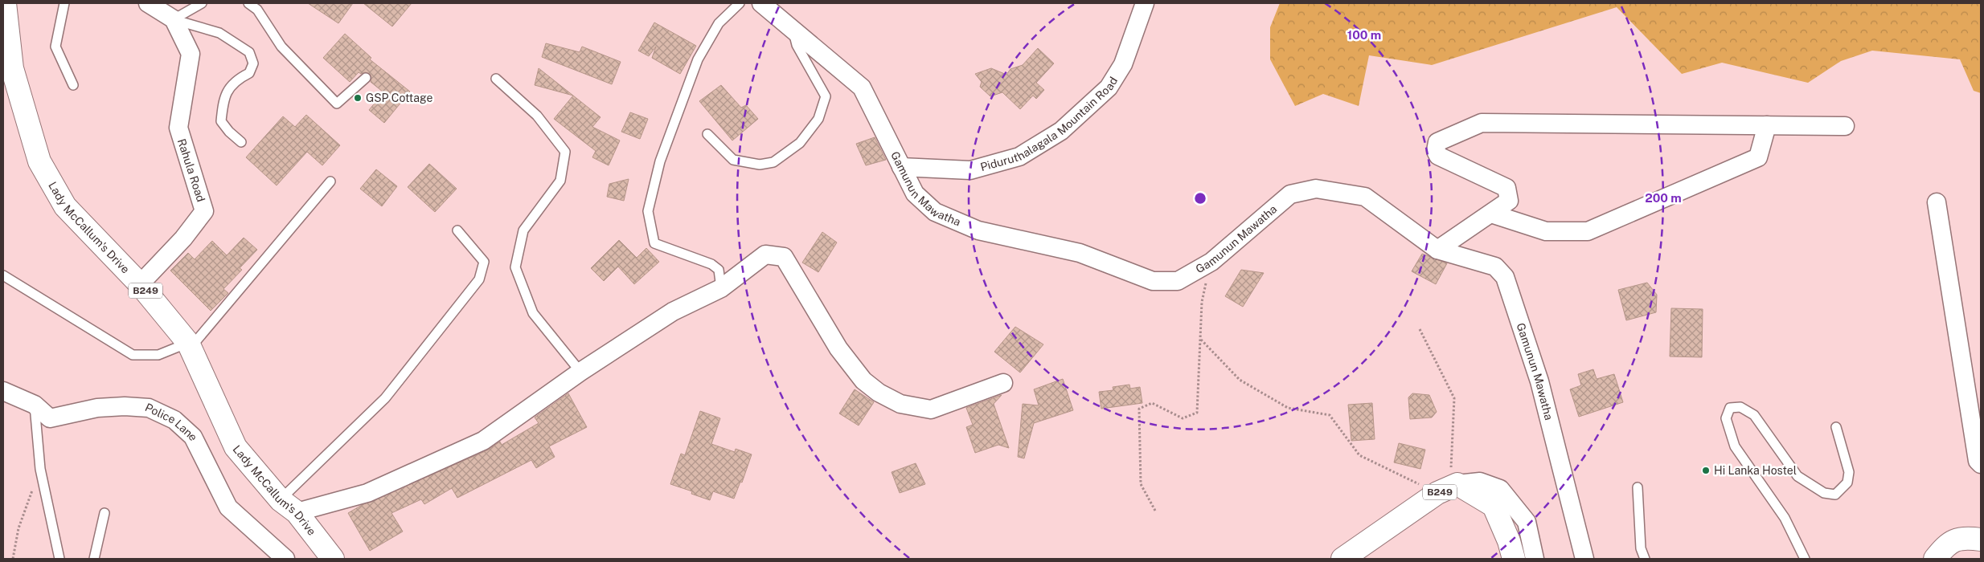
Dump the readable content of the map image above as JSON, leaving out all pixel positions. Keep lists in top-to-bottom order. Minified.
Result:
{"streets":{"main road":["Lady McCallum's Drive","B249"],"street":["Piduruthalagala Mountain Road","Rahula Road","Gamunun Mawatha","Police Lane"]},"crossings":[["Piduruthalagala Mountain Road","Gamunun Mawatha"],["Rahula Road","Lady McCallum's Drive"]],"places":["GSP Cottage","Hi Lanka Hostel"],"rings":["100 m","200 m"]}
